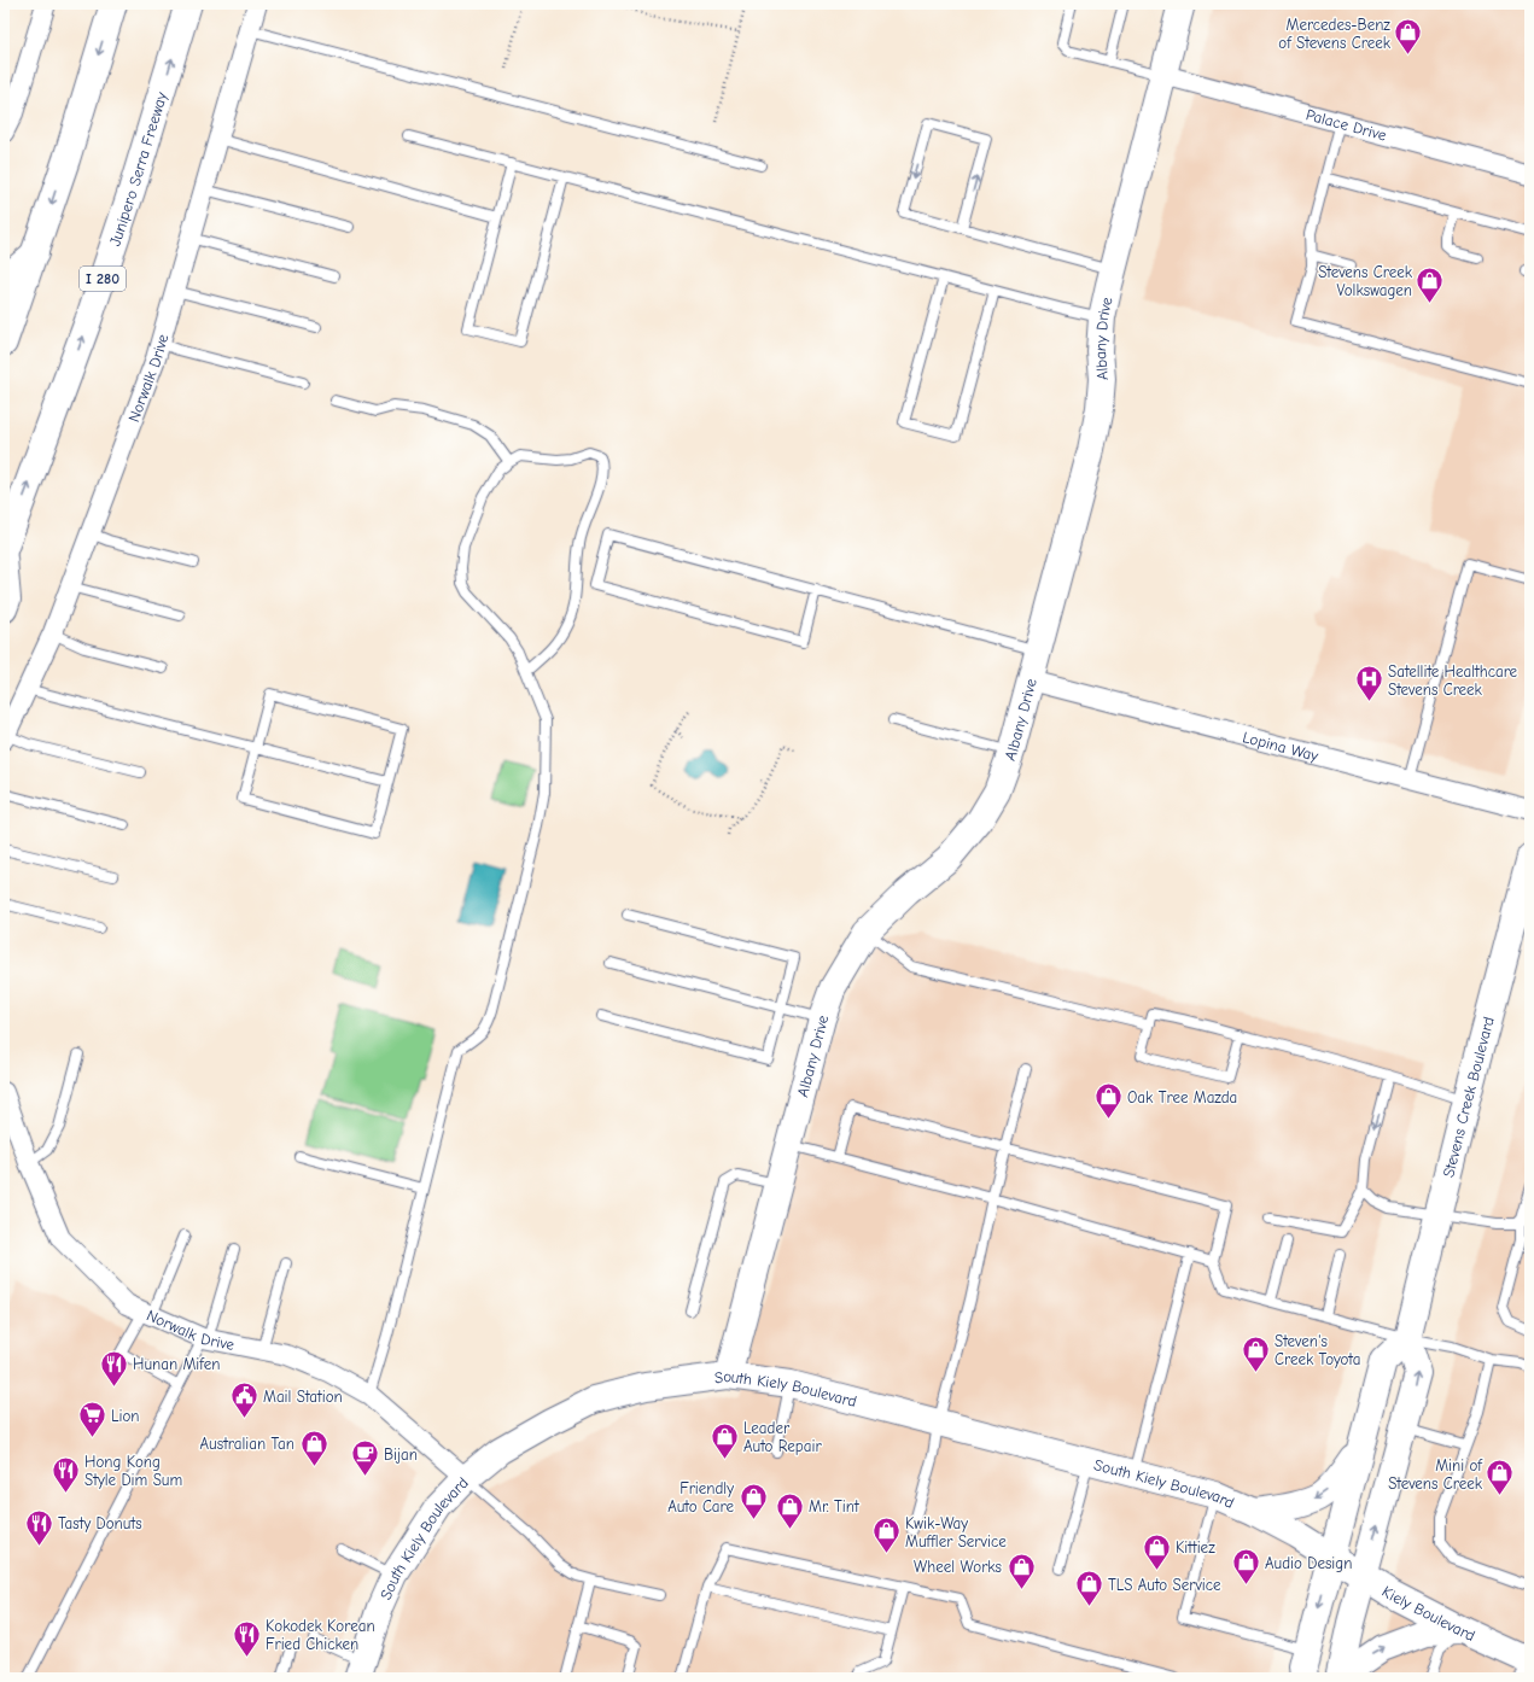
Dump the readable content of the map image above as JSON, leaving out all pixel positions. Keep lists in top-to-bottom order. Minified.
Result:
{"streets":{"main road":["Junipero Serra Freeway","I 280","Albany Drive","Stevens Creek Boulevard","South Kiely Boulevard","Kiely Boulevard"],"street":["Palace Drive","Norwalk Drive","Lopina Way"]},"crossings":[["Palace Drive","Albany Drive"],["Albany Drive","Lopina Way"],["Albany Drive","South Kiely Boulevard"],["Norwalk Drive","South Kiely Boulevard"],["South Kiely Boulevard","Kiely Boulevard"]],"places":{"shop":["Mercedes-Benz of Stevens Creek","Stevens Creek Volkswagen","Oak Tree Mazda","Steven's Creek Toyota","Leader Auto Repair","Australian Tan","Mini of Stevens Creek","Friendly Auto Care","Mr. Tint","Kwik-Way Muffler Service","Kittiez","Audio Design","Wheel Works","TLS Auto Service"],"hospital":["Satellite Healthcare Stevens Creek"],"restaurant":["Hunan Mifen","Hong Kong Style Dim Sum","Tasty Donuts","Kokodek Korean Fried Chicken"],"public building":["Mail Station"],"supermarket":["Lion"],"cafe":["Bijan"]}}
